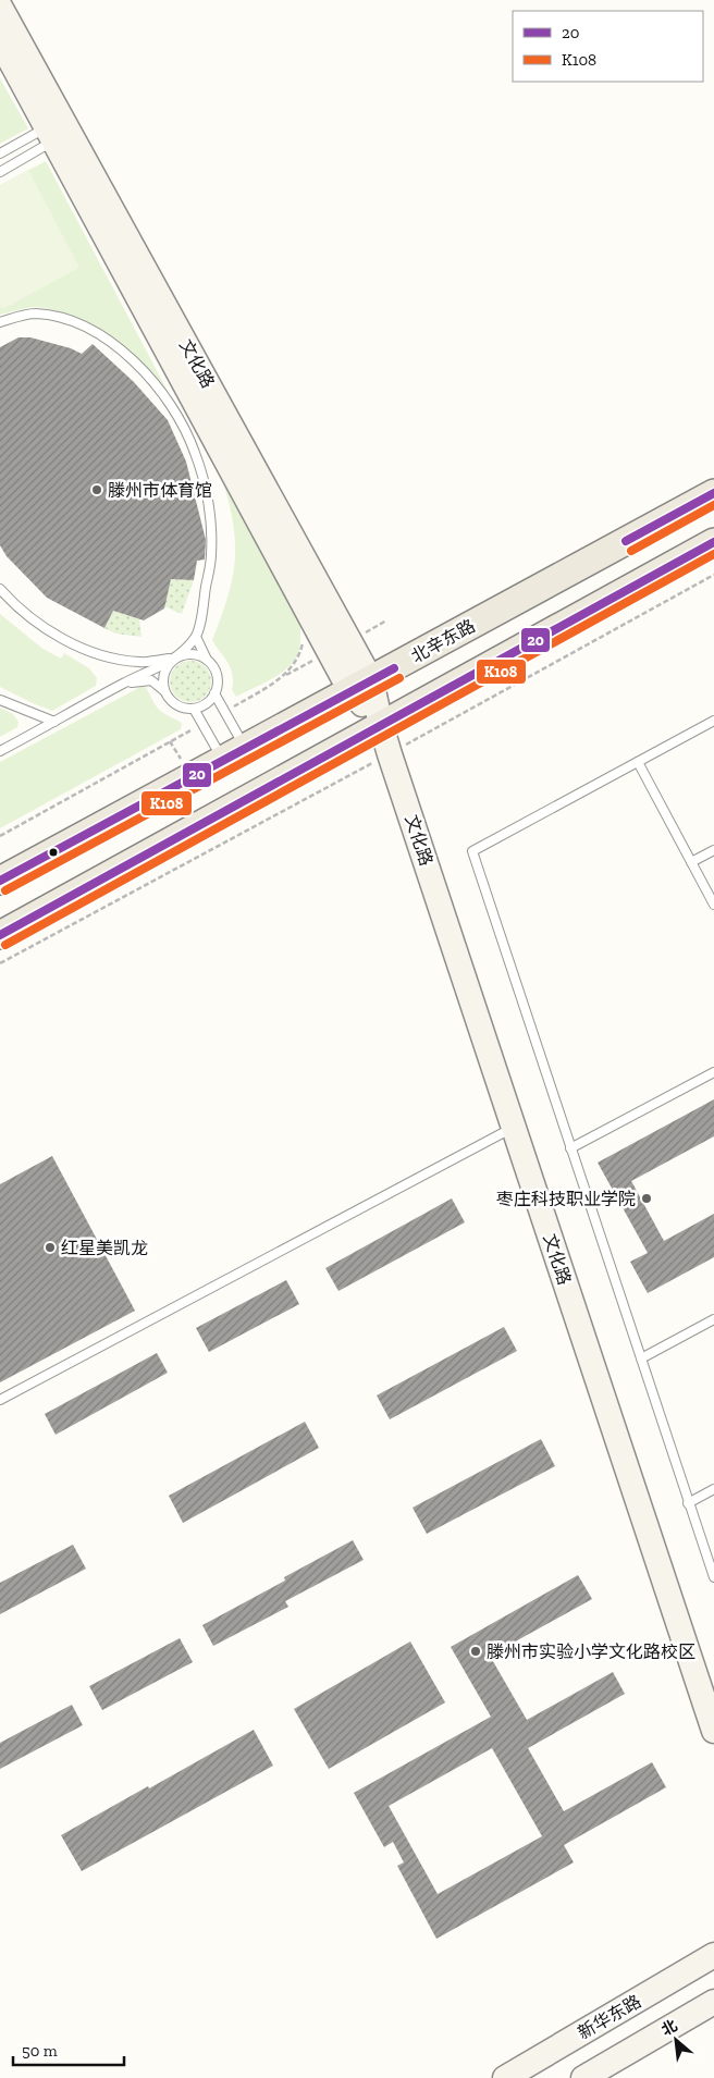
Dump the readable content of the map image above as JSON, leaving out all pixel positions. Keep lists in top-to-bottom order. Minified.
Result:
{"streets":{"main road":["北辛东路"],"street":["文化路","新华东路"]},"crossings":[["文化路","北辛东路"]],"places":["滕州市体育馆","枣庄科技职业学院","红星美凯龙","滕州市实验小学文化路校区"],"lines":["transit line 20","transit line K108"],"legend":["20","K108"],"scale_bar":"50 m","north":"top left"}
